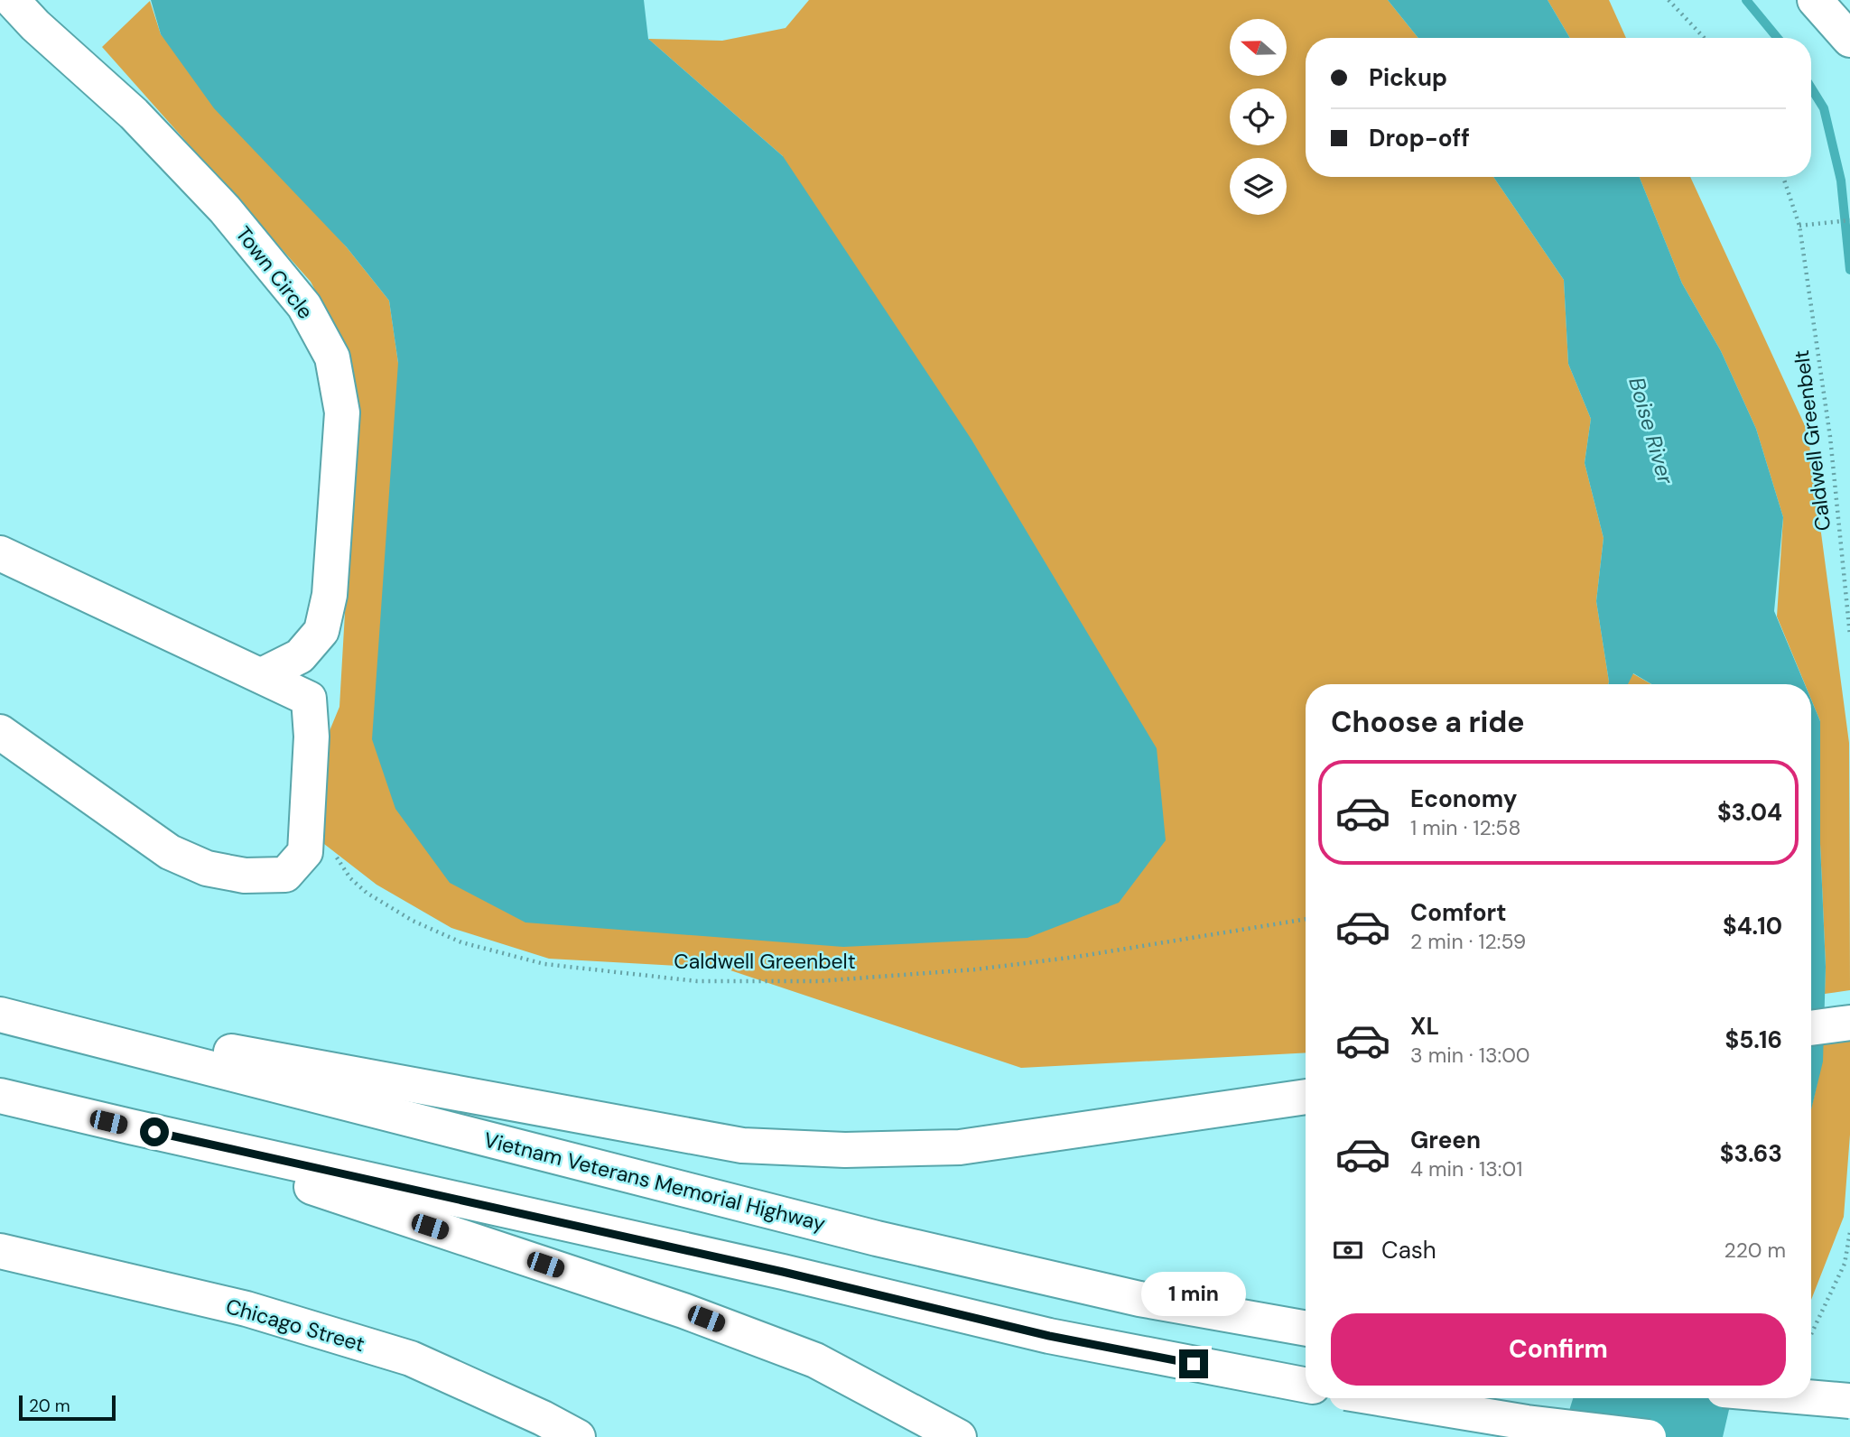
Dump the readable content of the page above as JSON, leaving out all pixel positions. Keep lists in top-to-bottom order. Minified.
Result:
{"streets":{"main road":["Town Circle","Vietnam Veterans Memorial Highway","Chicago Street"],"path":["Caldwell Greenbelt"]},"water":["Boise River"],"scale_bar":"20 m","north":"left","page":{"banner":["Pickup","Drop-off"],"heading":"Choose a ride","list":[{"name":"Economy","note":"1 min · 12:58","value":"$3.04"},{"name":"Comfort","note":"2 min · 12:59","value":"$4.10"},{"name":"XL","note":"3 min · 13:00","value":"$5.16"},{"name":"Green","note":"4 min · 13:01","value":"$3.63"}],"pay":["Cash","220 m"],"bubble":"1 min","buttons":"Confirm","scale":"20 m"}}
